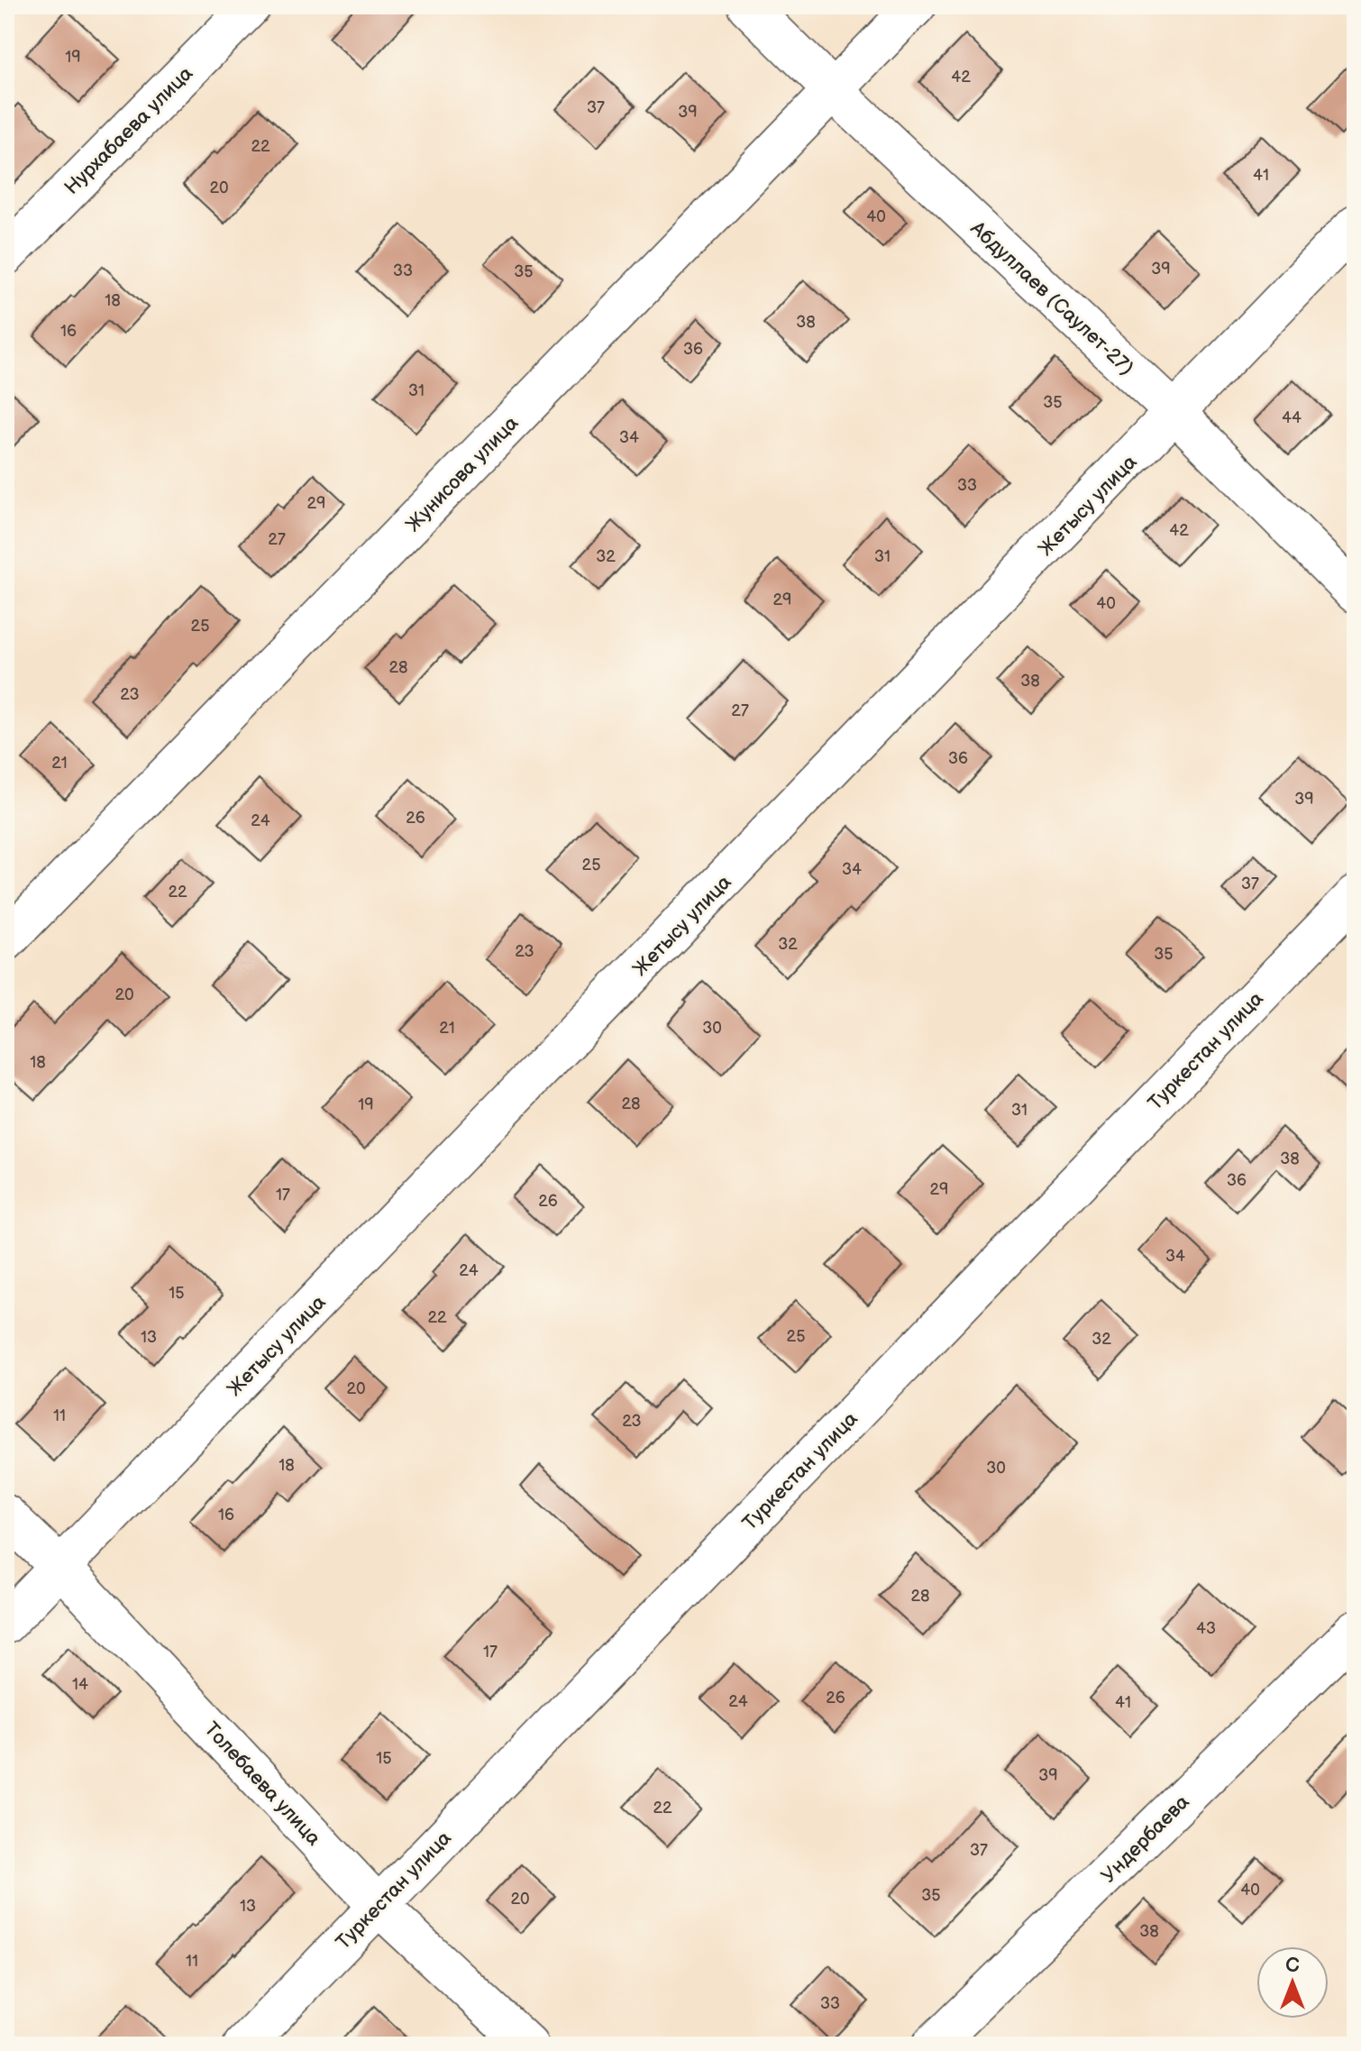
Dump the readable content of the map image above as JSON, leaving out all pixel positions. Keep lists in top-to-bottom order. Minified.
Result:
{"streets":{"street":["Нурхабаева улица","Абдуллаев (Саулет-27)","Жунисова улица","Жетысу улица","Туркестан улица","Толебаева улица","Ундербаева"]},"crossings":[["Абдуллаев (Саулет-27)","Жунисова улица"],["Абдуллаев (Саулет-27)","Жетысу улица"],["Жетысу улица","Толебаева улица"],["Туркестан улица","Толебаева улица"]],"house_numbers":["19","42","37","39","22","41","20","40","39","33","35","18","38","16","36","31","35","44","34","33","29","42","27","32","31","29","40","25","28","38","23","27","36","21","39","26","24","25","34","37","22","32","23","35","20","21","30","18","28","19","31","38","36","29","17","26","34","24","15","22","25","13","32","20","11","23","18","30","16","28","43","17","14","26","24","41","15","39","22","37","40","35","20","13","38","11","33"],"north":"top"}
